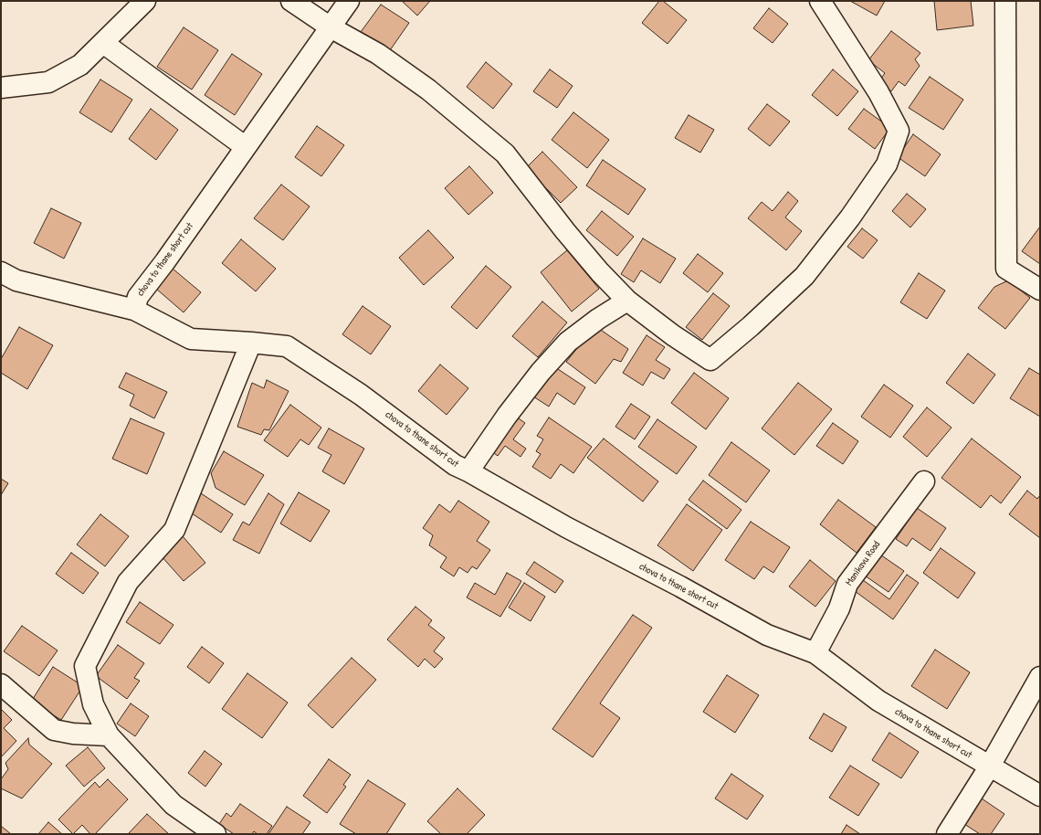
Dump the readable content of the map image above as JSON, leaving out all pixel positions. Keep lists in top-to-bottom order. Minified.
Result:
{"streets":{"street":["chova to thane short cut","Manikavu Road"]},"crossings":[["chova to thane short cut","Manikavu Road"]]}
